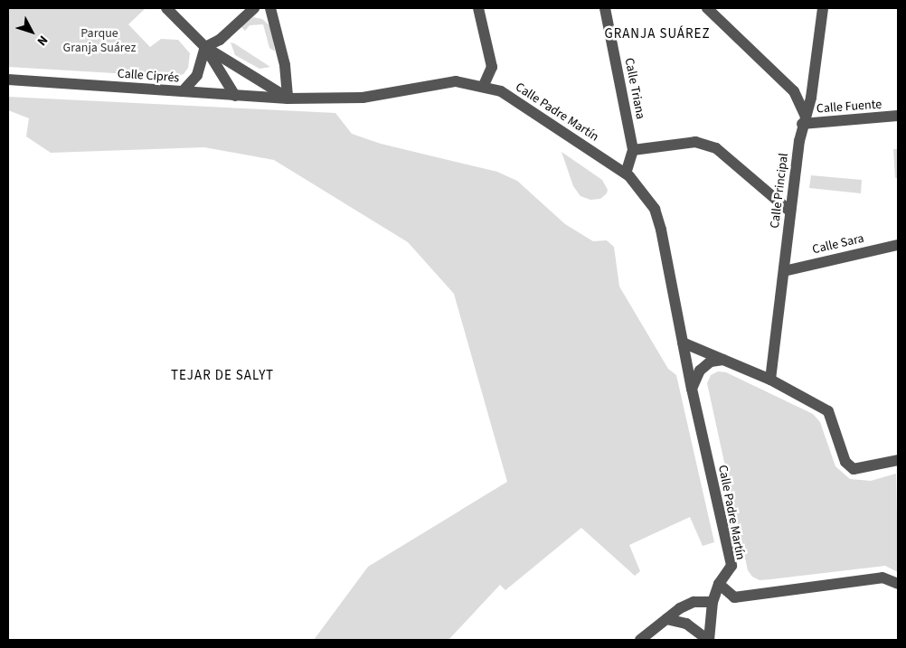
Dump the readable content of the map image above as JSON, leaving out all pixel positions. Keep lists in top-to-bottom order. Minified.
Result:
{"streets":{"street":["Calle Ciprés","Calle Triana","Calle Fuente","Calle Padre Martín","Calle Principal","Calle Sara"]},"crossings":[["Calle Ciprés","Calle Padre Martín"],["Calle Triana","Calle Padre Martín"],["Calle Fuente","Calle Principal"],["Calle Principal","Calle Sara"]],"districts":["GRANJA SUÁREZ","TEJAR DE SALYT"],"parks":["Parque Granja Suárez"],"north":"bottom right"}
